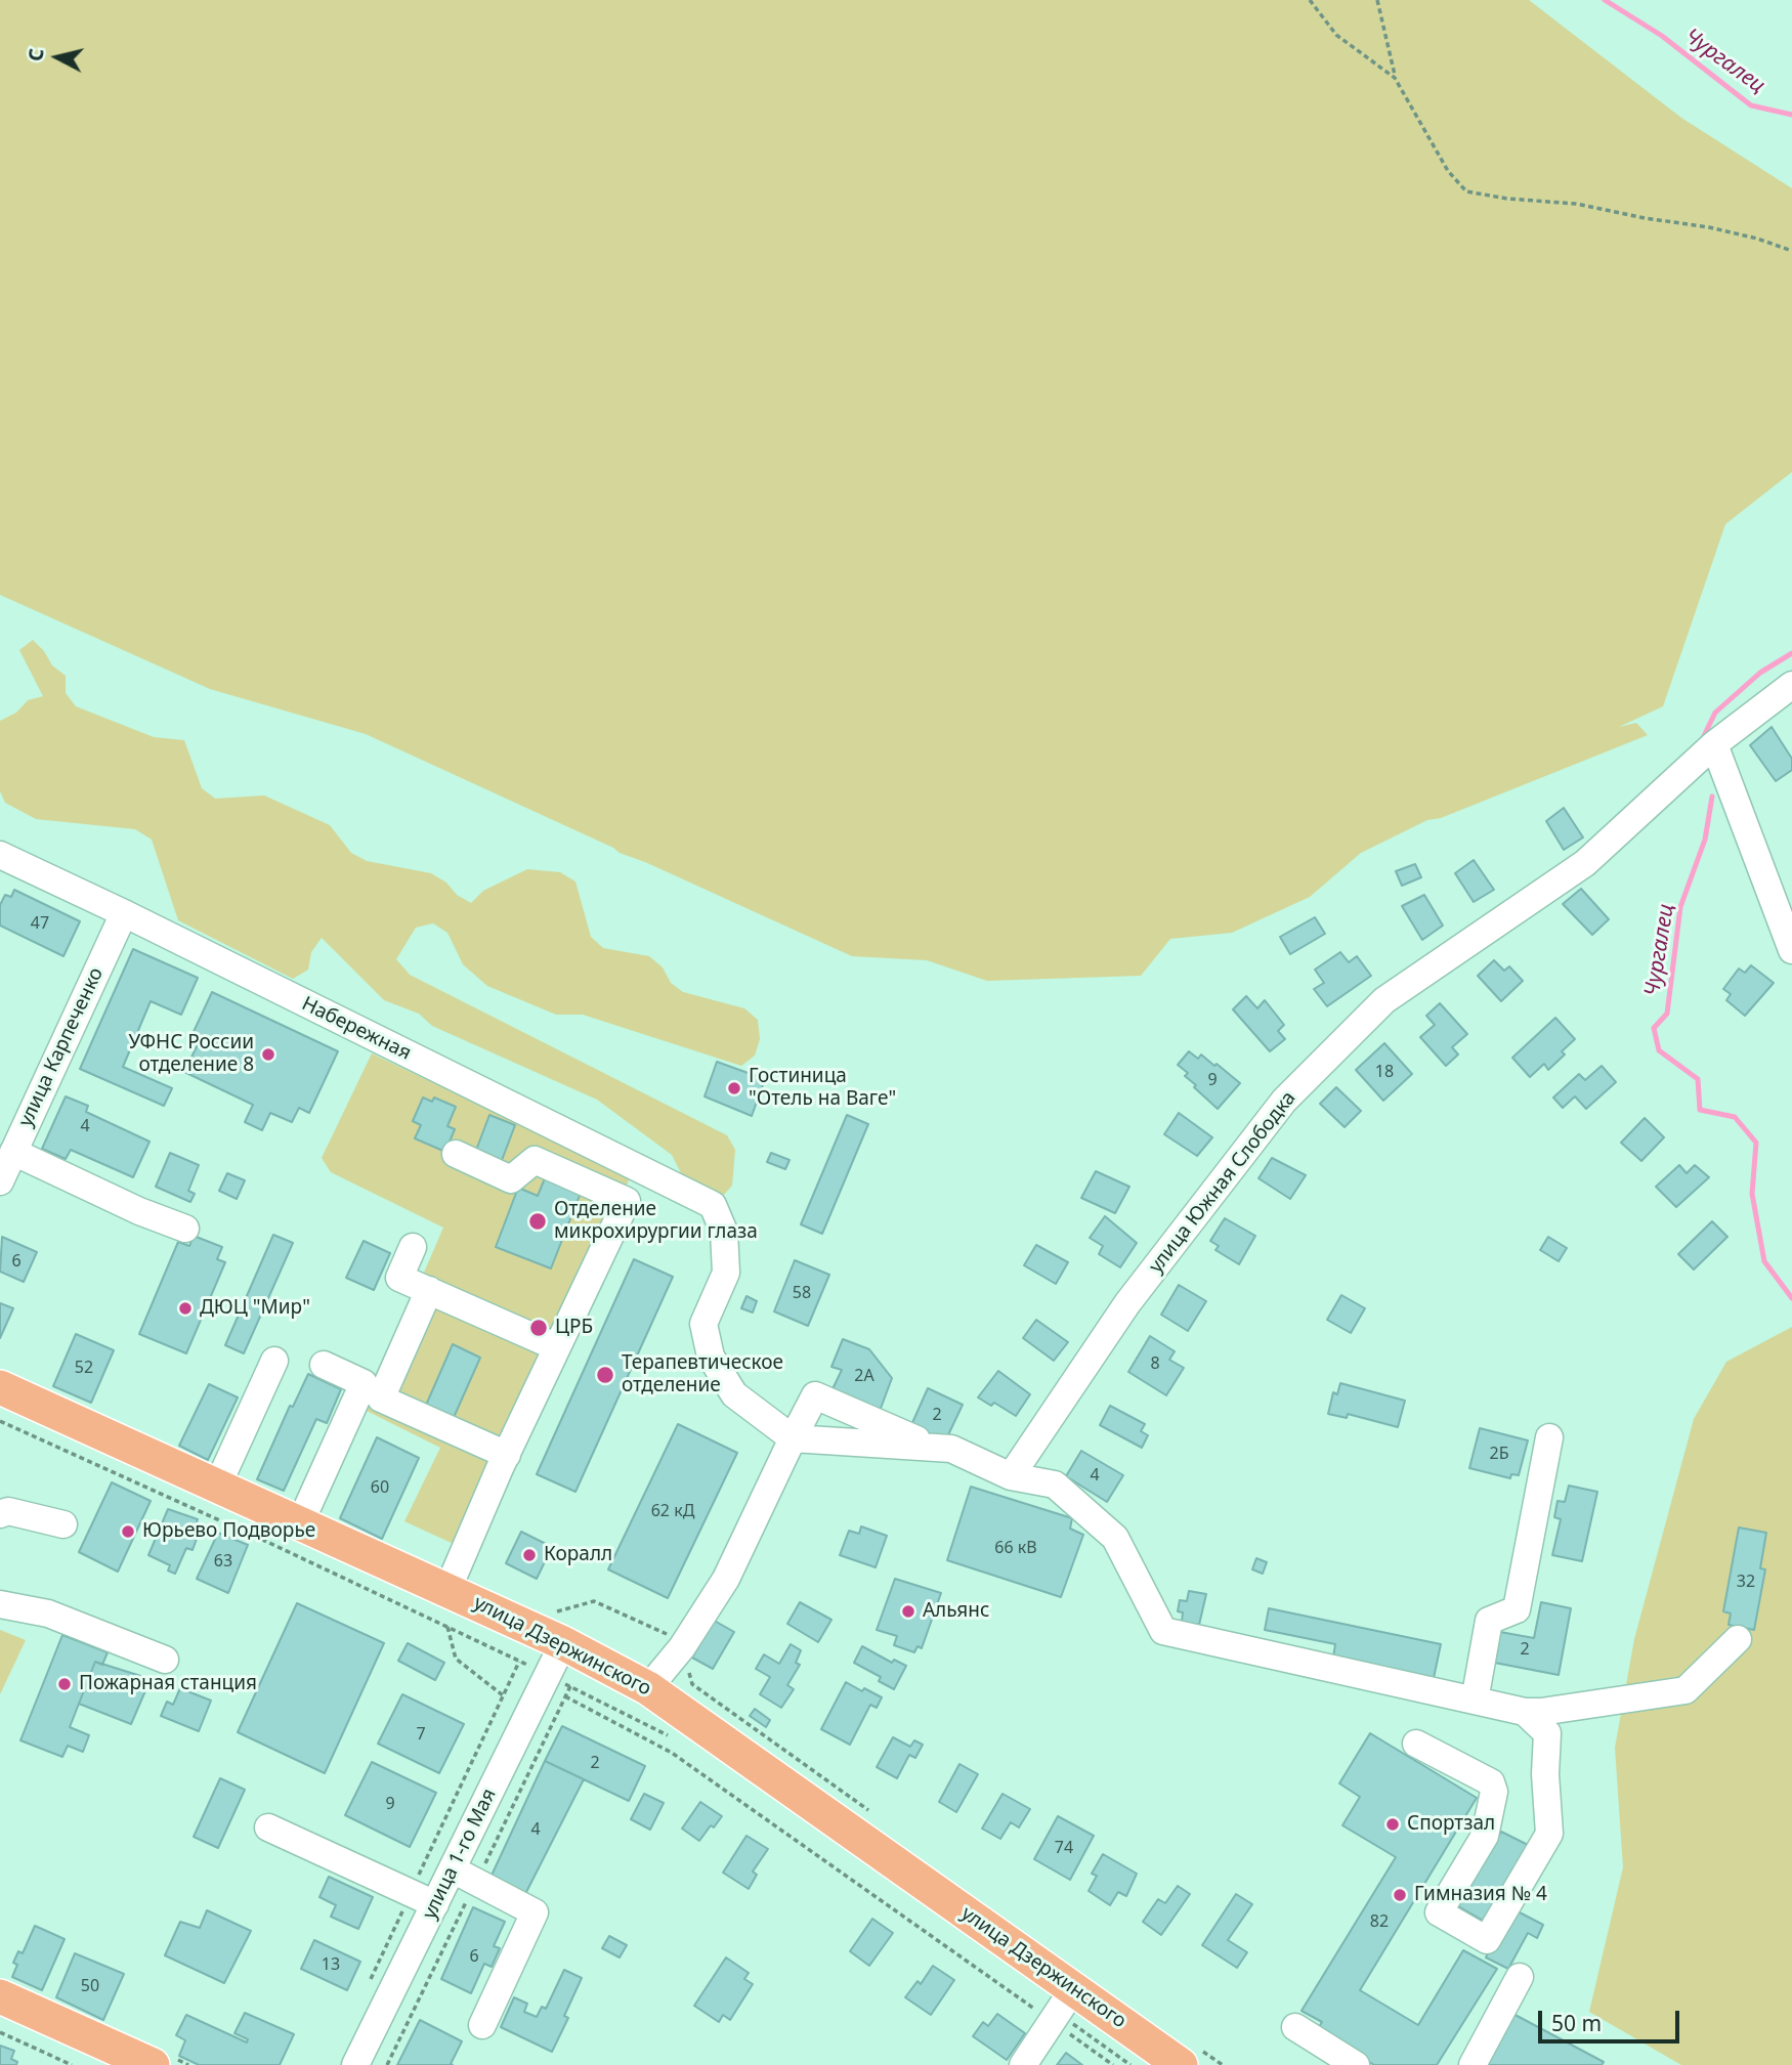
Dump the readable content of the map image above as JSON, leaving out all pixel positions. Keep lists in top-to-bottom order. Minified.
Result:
{"streets":{"main road":["улица Дзержинского"],"street":["Набережная","улица Карпеченко","улица Южная Слободка","улица 1-го Мая"]},"crossings":[["Набережная","улица Карпеченко"],["улица Дзержинского","улица 1-го Мая"]],"water":["Чургалец"],"places":["УФНС России отделение 8","Гостиница \"Отель на Ваге\"","Отделение микрохирургии глаза","ДЮЦ \"Мир\"","ЦРБ","Терапевтическое отделение","Юрьево Подворье","Коралл","Альянс","Пожарная станция","Спортзал","Гимназия № 4"],"house_numbers":["47","18","9","4","6","58","8","52","2А","2","2Б","4","60","62 кД","66 кВ","63","32","2","7","2","9","4","74","82","6","13","50"],"scale_bar":"50 m","north":"left"}
